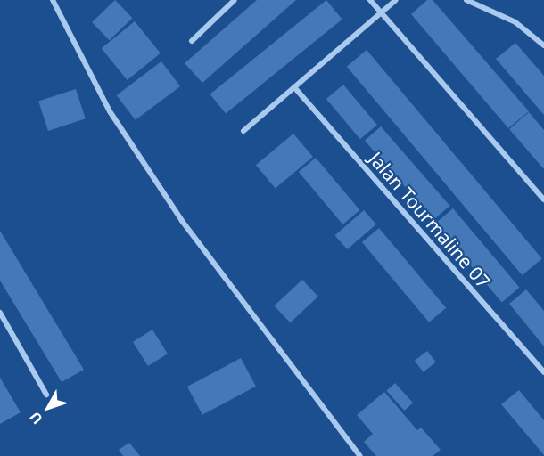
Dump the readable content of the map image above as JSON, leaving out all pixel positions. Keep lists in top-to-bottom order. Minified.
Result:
{"streets":{"street":["Jalan Tourmaline 07"]},"north":"bottom left"}
